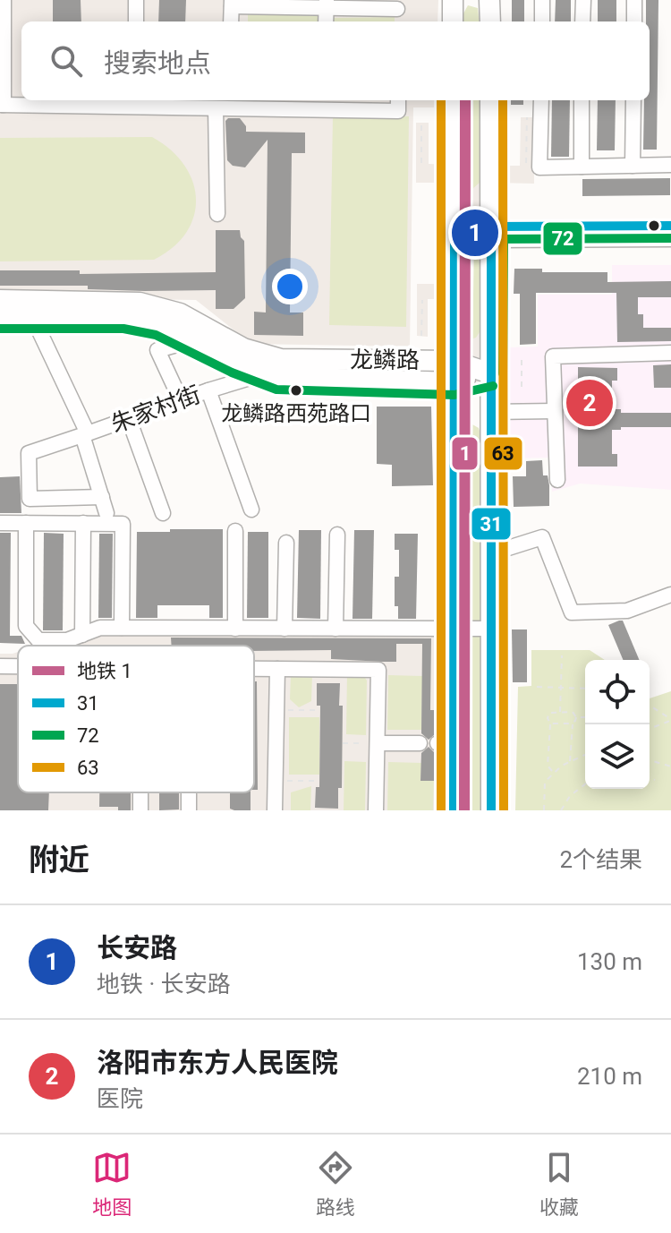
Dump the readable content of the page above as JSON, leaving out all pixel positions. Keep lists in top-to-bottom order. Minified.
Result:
{"streets":{"main road":["龙鳞路"],"street":["朱家村街"]},"crossings":[["龙鳞路","朱家村街"]],"places":["龙鳞路西苑路口"],"lines":["metro line 1","transit line 63","transit line 31","transit line 72"],"legend":["地铁 1","31","72","63"],"page":{"search":"搜索地点","pins":["1","2"],"heading":["附近","2个结果"],"list":[{"mark":"1","name":"长安路","note":"地铁 · 长安路","value":"130 m"},{"mark":"2","name":"洛阳市东方人民医院","note":"医院","value":"210 m"}],"nav":["地图","路线","收藏"]}}
